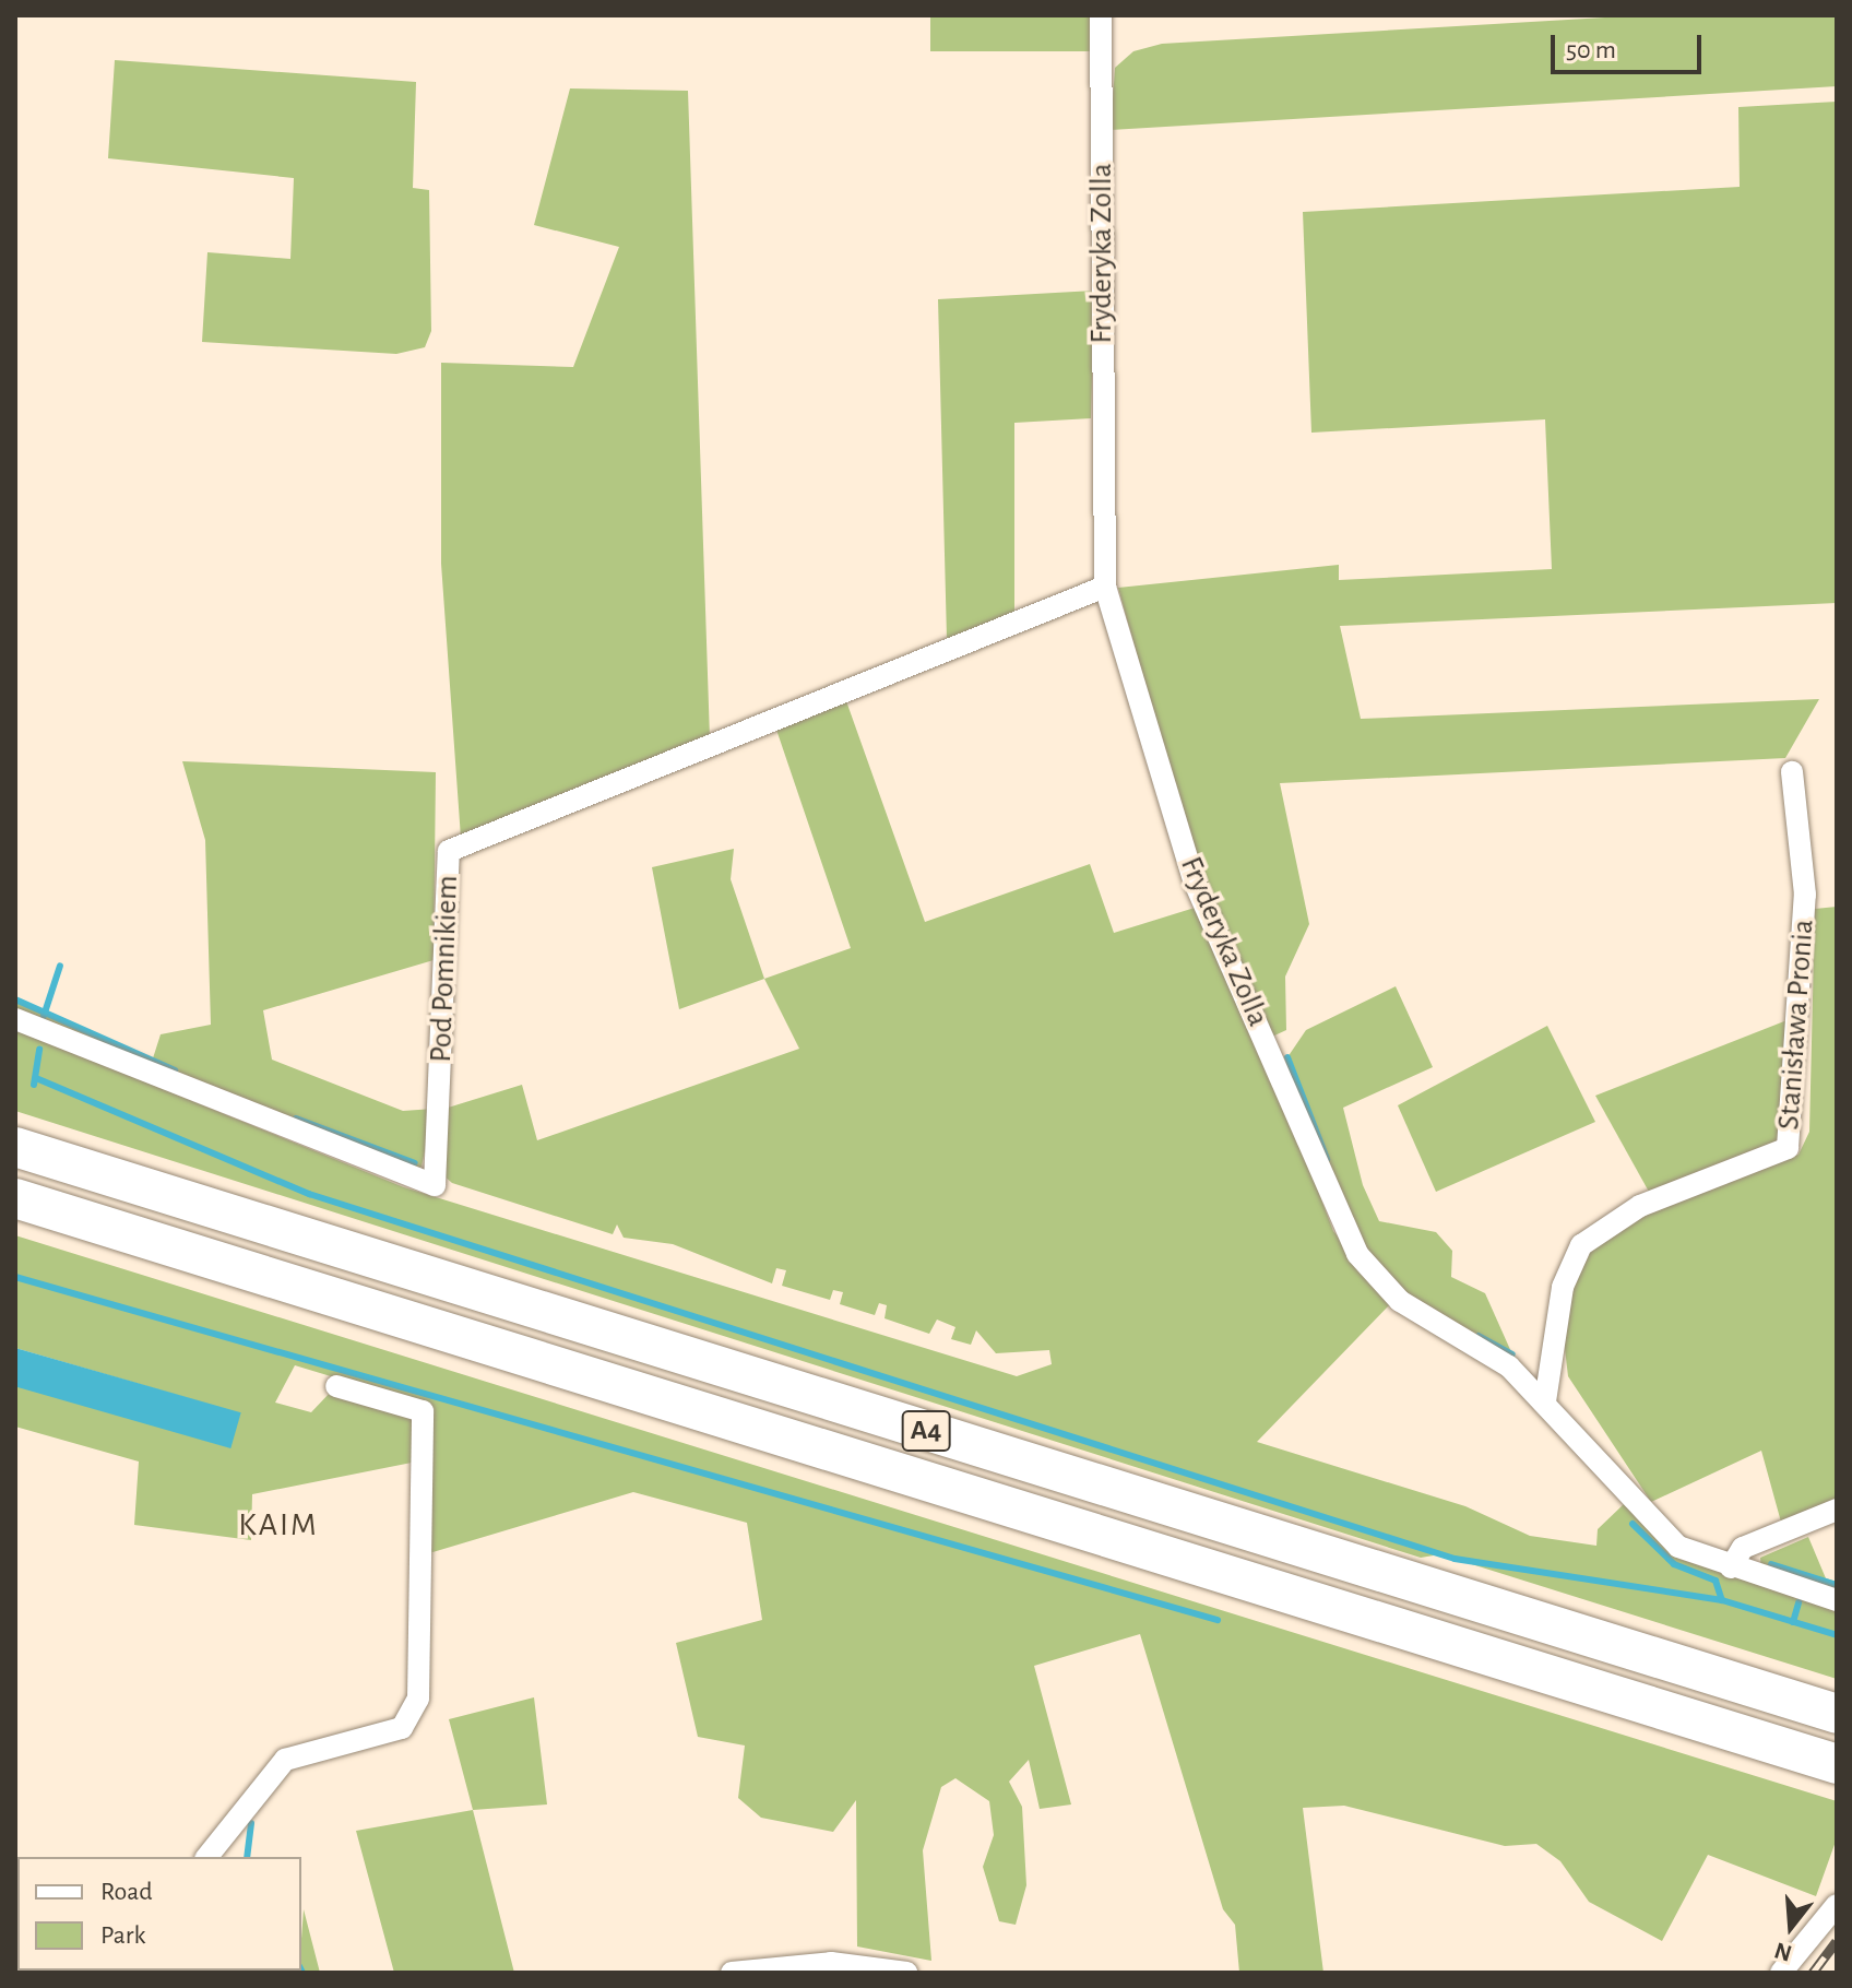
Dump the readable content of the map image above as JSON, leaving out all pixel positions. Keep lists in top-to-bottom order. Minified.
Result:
{"streets":{"highway":["A4"],"street":["Fryderyka Zolla","Pod Pomnikiem","Stanisława Pronia"]},"crossings":[["Fryderyka Zolla","Pod Pomnikiem"],["Fryderyka Zolla","Stanisława Pronia"]],"districts":["KAIM"],"legend":["Road","Park"],"scale_bar":"50 m","north":"bottom"}
